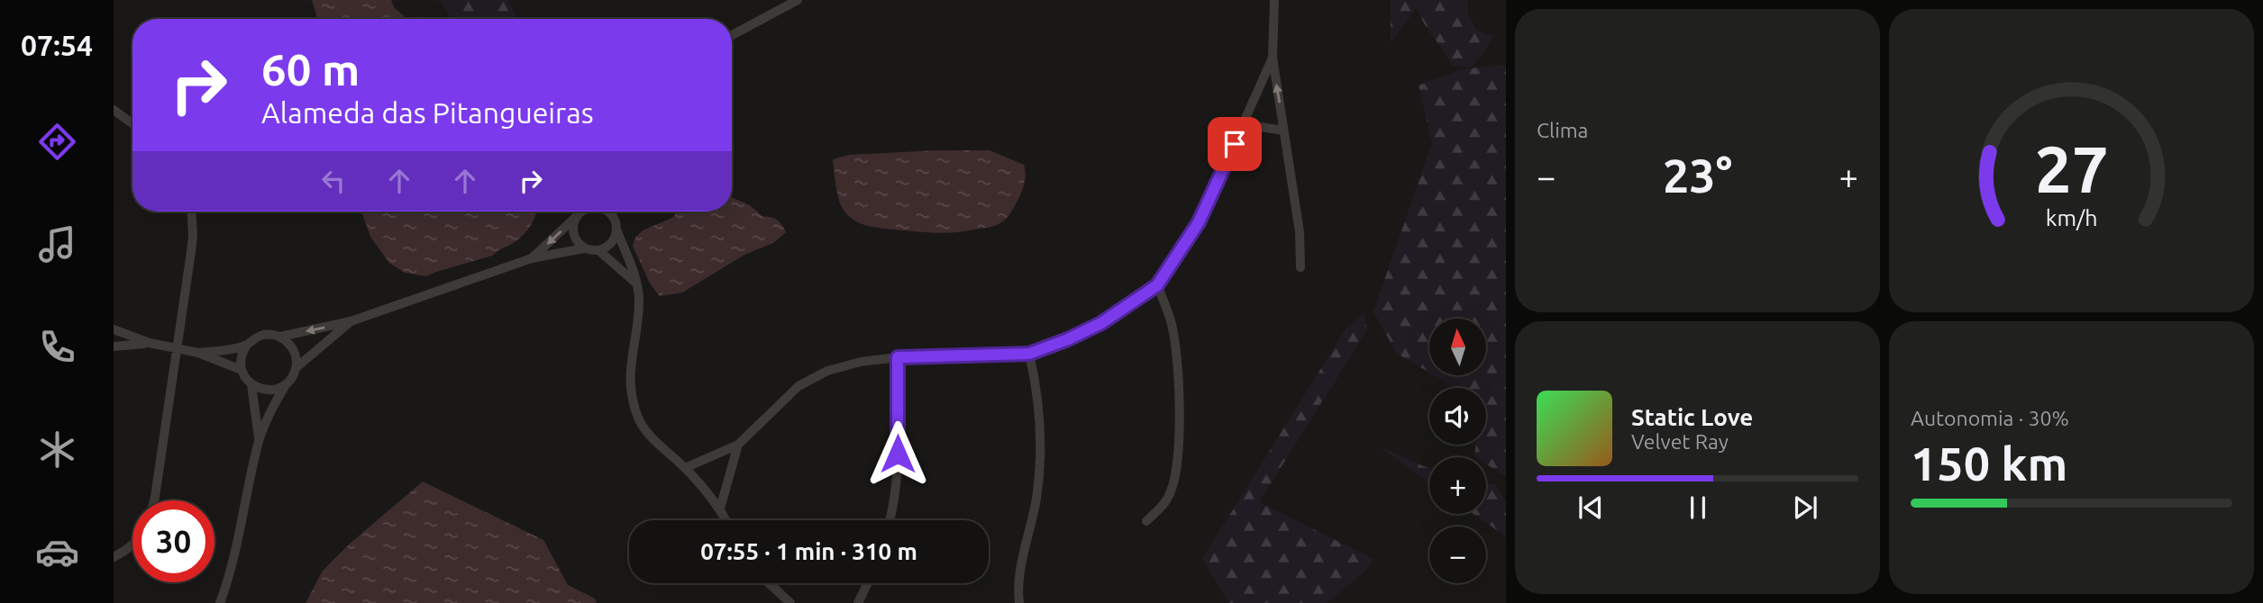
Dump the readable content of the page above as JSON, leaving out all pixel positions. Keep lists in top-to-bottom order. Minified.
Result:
{"north":"top","page":{"tabs":"07:54","tile":["Clima",["Autonomia · 30%","150 km"]],"turn":["60 m","Alameda das Pitangueiras"],"heat":["−","23°","+"],"map_buttons":["+","−"],"song":["Static Love","Velvet Ray"],"limit":"30","trip":"07:55 · 1 min · 310 m","gauge":["27","km/h"]}}
